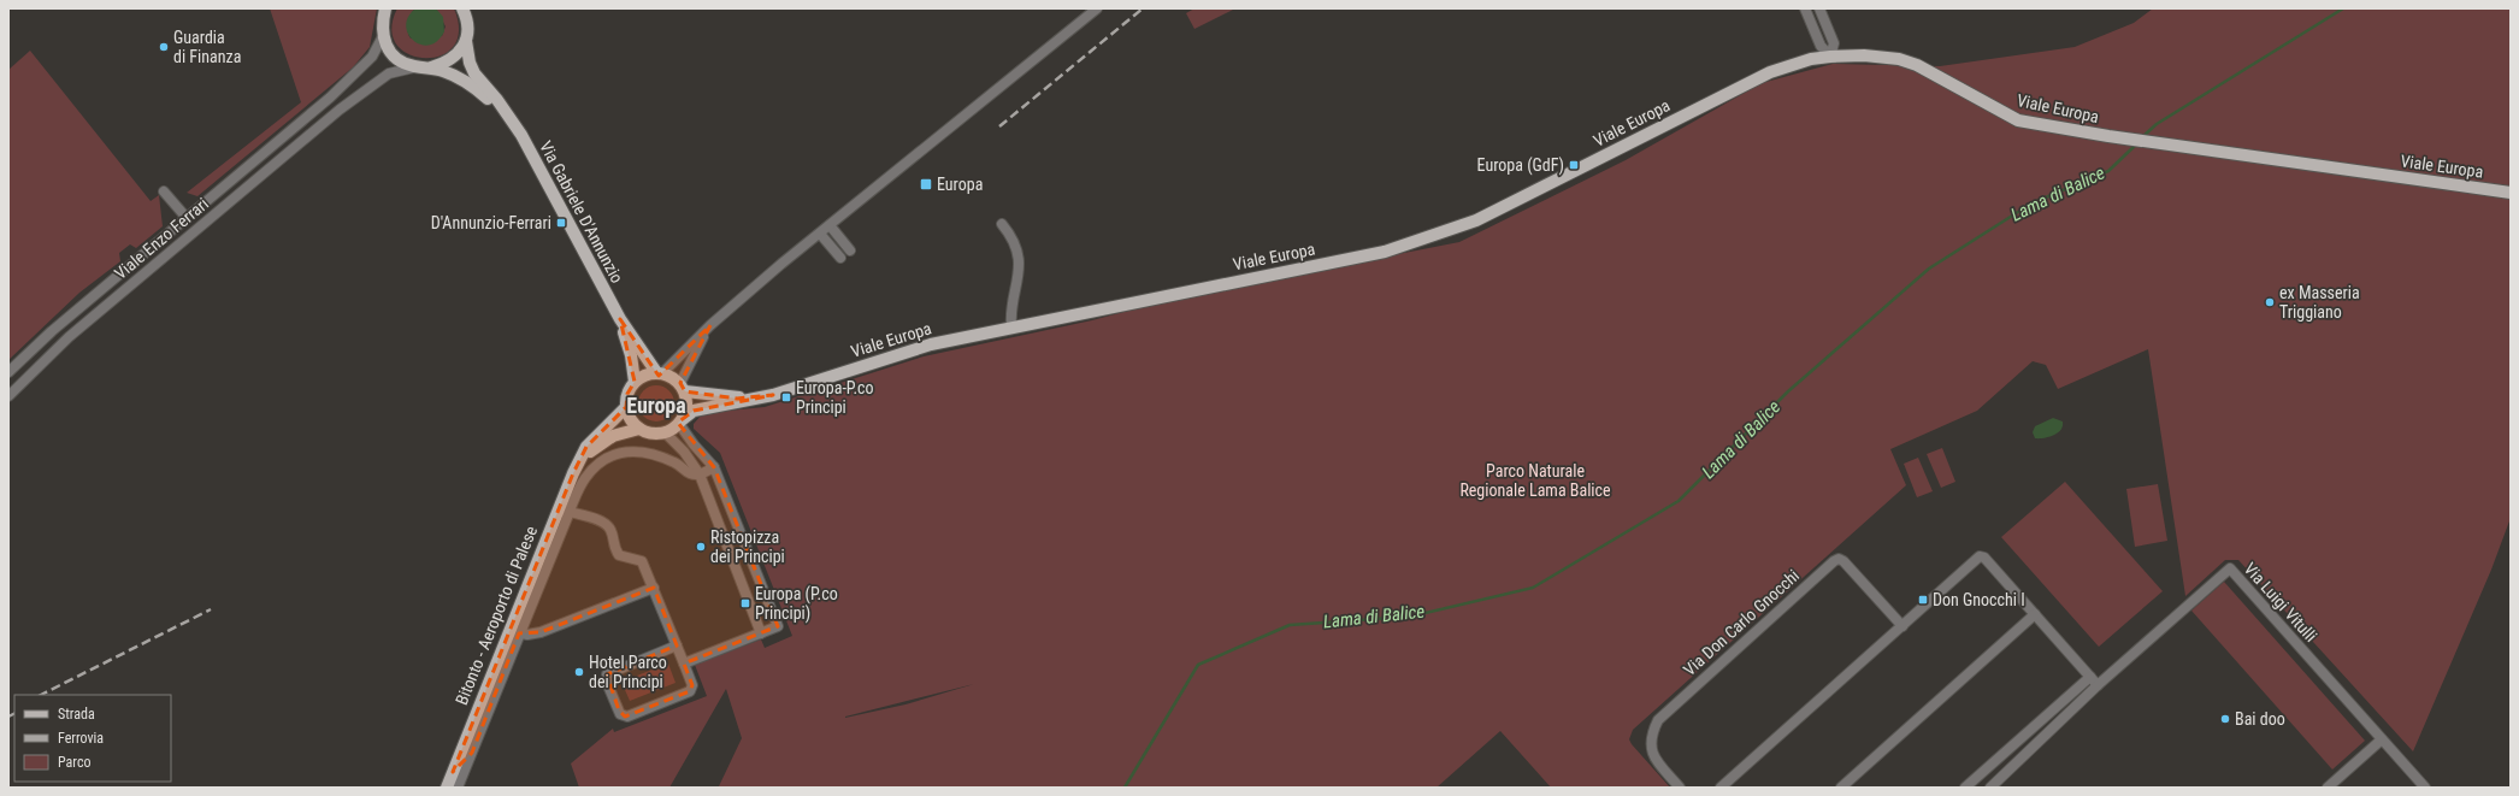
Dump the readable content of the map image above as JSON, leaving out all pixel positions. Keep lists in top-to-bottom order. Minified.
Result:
{"streets":{"main road":["Viale Europa","Via Gabriele D'Annunzio","Bitonto - Aeroporto di Palese"],"street":["Viale Enzo Ferrari","Via Luigi Vitulli","Via Don Carlo Gnocchi"]},"crossings":[["Viale Europa","Via Gabriele D'Annunzio"],["Viale Europa","Bitonto - Aeroporto di Palese"],["Via Gabriele D'Annunzio","Bitonto - Aeroporto di Palese"]],"districts":["Europa"],"water":["Lama di Balice"],"parks":["Parco Naturale Regionale Lama Balice"],"places":{"other":["Guardia di Finanza","ex Masseria Triggiano","Ristopizza dei Principi","Hotel Parco dei Principi","Bai doo"],"transit":["Europa (GdF)","Europa","D'Annunzio-Ferrari","Europa-P.co Principi","Don Gnocchi I","Europa (P.co Principi)"]},"legend":["Strada","Ferrovia","Parco"]}
